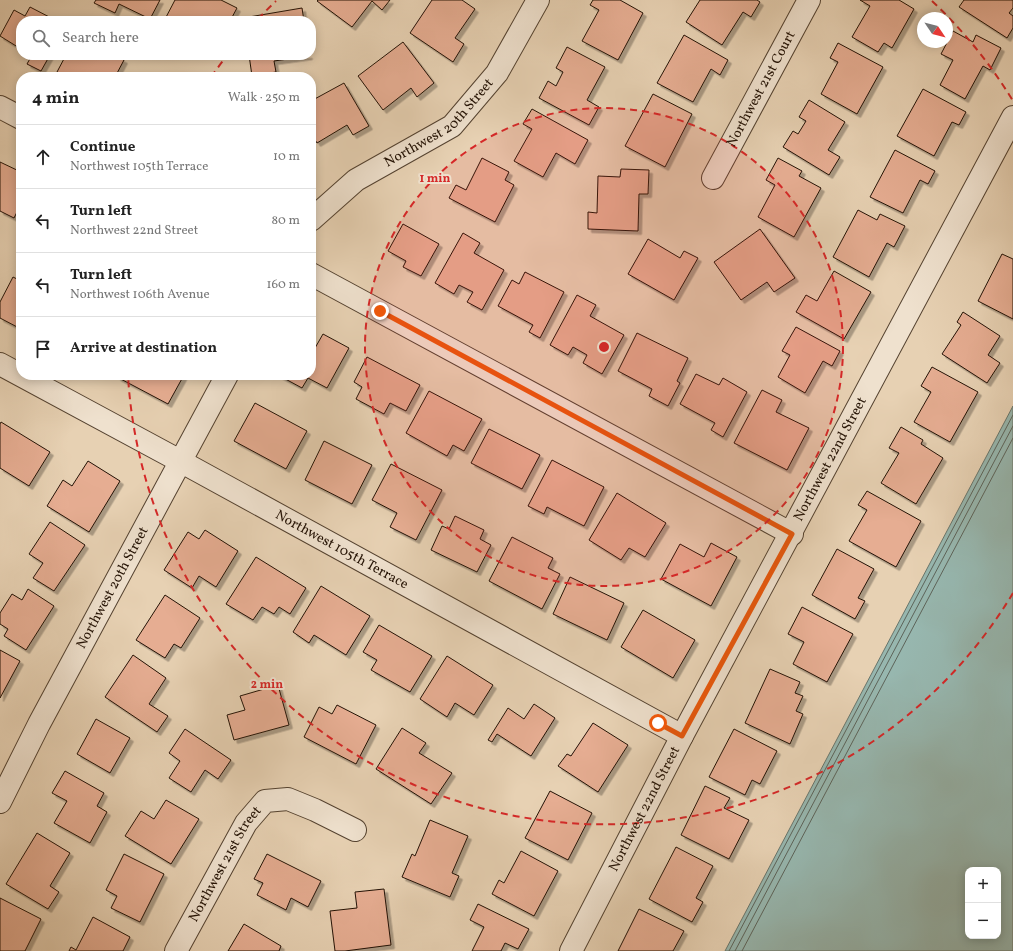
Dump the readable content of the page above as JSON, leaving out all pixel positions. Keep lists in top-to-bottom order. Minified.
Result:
{"streets":{"street":["Northwest 21st Court","Northwest 20th Street","Northwest 22nd Street","Northwest 105th Terrace","Northwest 21st Street"]},"crossings":[["Northwest 20th Street","Northwest 105th Terrace"],["Northwest 22nd Street","Northwest 105th Terrace"]],"north":"bottom right","page":{"search":"Search here","heading":["4 min","Walk · 250 m"],"list":[["Continue","Northwest 105th Terrace","10 m"],["Turn left","Northwest 22nd Street","80 m"],["Turn left","Northwest 106th Avenue","160 m"],"Arrive at destination"],"map_buttons":["+","−"]},"rings":["1 min","2 min"]}
